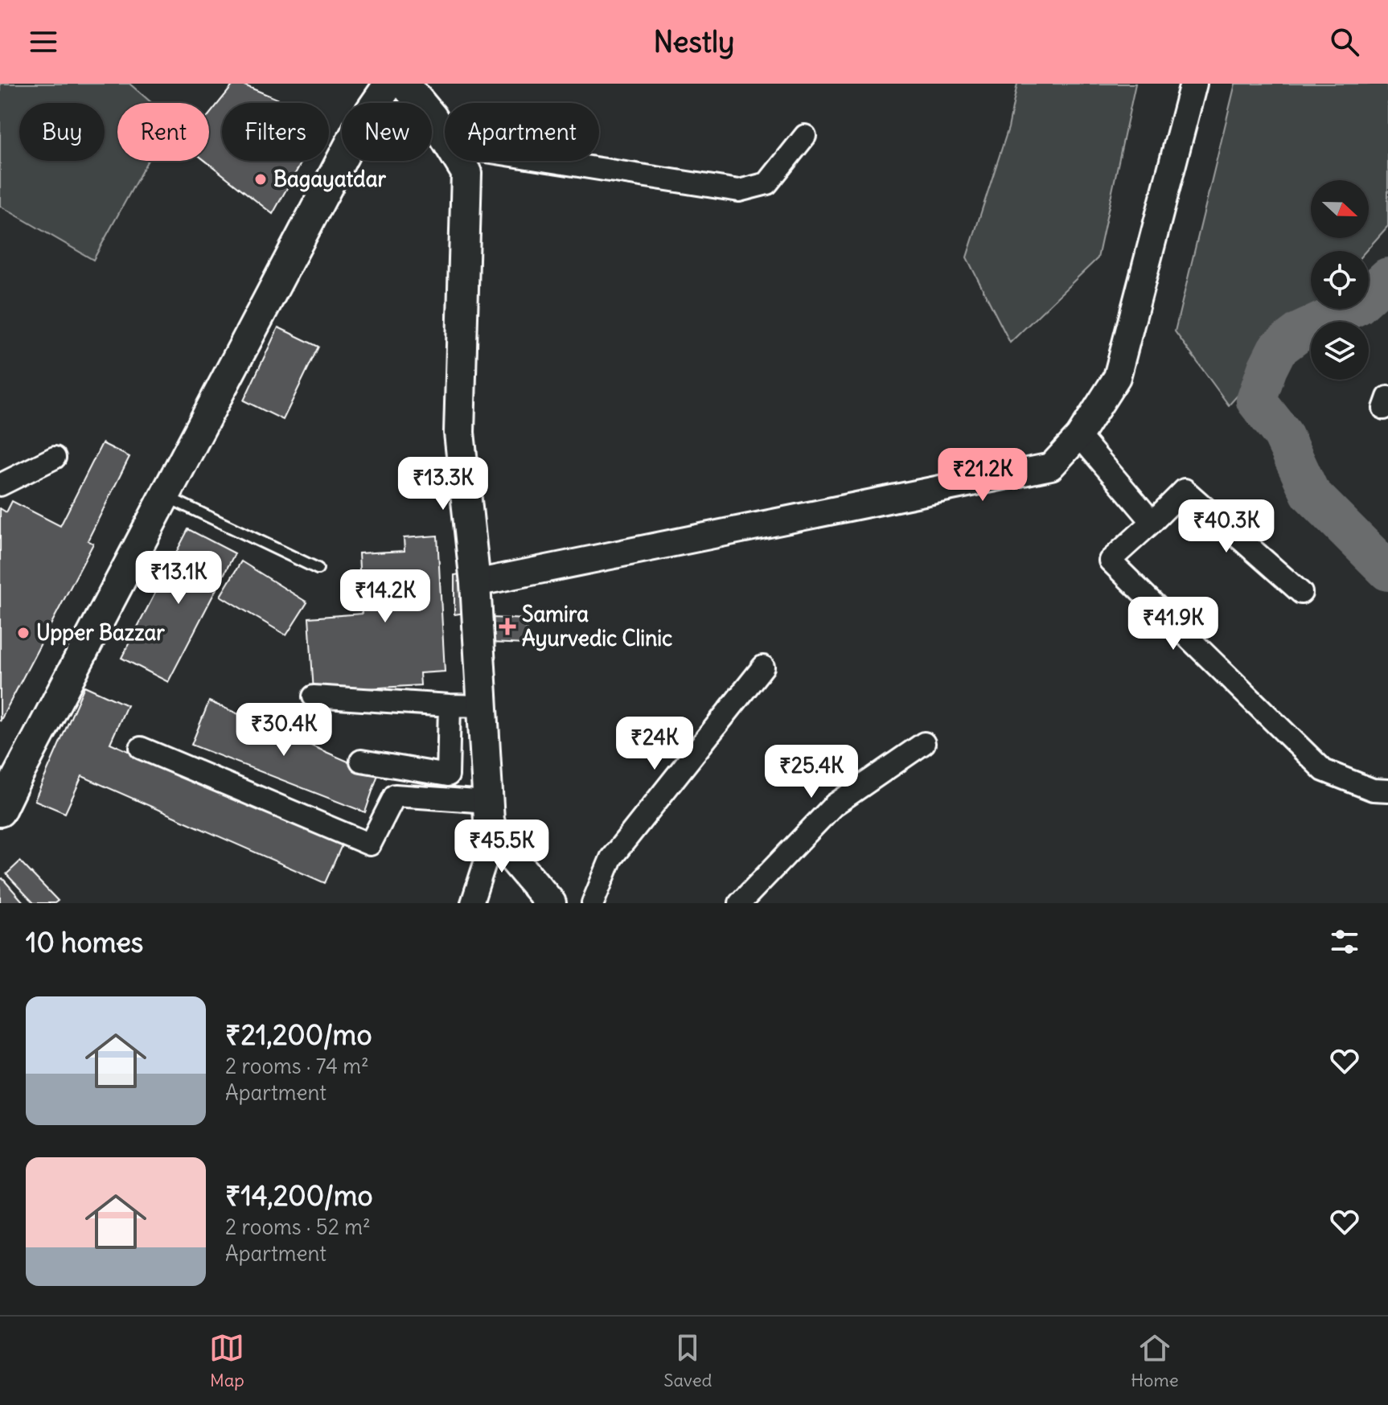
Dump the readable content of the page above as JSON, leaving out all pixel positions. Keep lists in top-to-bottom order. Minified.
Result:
{"places":{"other":["Bagayatdar","Upper Bazzar"],"health":["Samira Ayurvedic Clinic"]},"north":"right","page":{"header":"Nestly","chip":["Buy","Rent","Filters","New","Apartment"],"price":["₹21.2K","₹13.3K","₹40.3K","₹13.1K","₹14.2K","₹41.9K","₹30.4K","₹24K","₹25.4K","₹45.5K"],"heading":"10 homes","list":[{"name":"₹21,200/mo","note":"2 rooms · 74 m² · Apartment"},{"name":"₹14,200/mo","note":"2 rooms · 52 m² · Apartment"}],"tabs":["Map","Saved","Home"]}}
